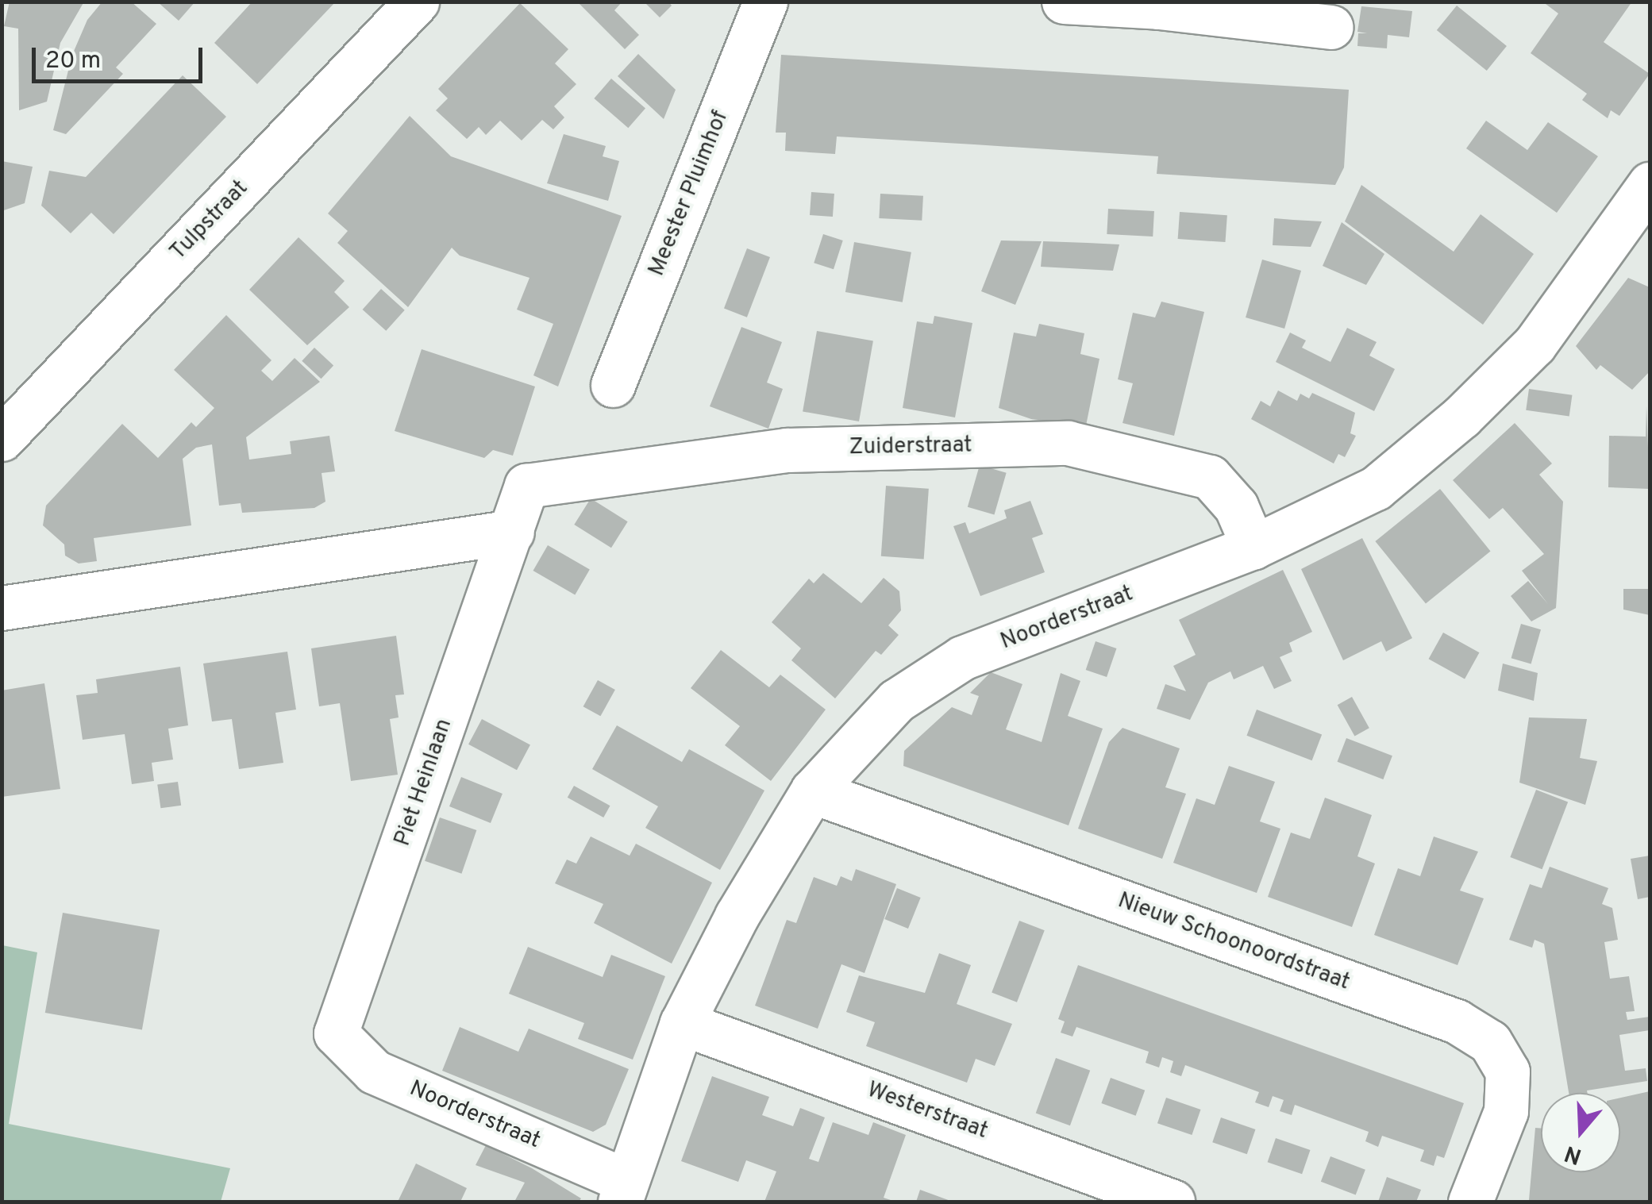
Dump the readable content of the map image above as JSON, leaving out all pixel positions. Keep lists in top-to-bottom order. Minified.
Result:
{"streets":{"street":["Meester Pluimhof","Tulpstraat","Zuiderstraat","Noorderstraat","Piet Heinlaan","Nieuw Schoonoordstraat","Westerstraat"]},"crossings":[["Zuiderstraat","Noorderstraat"],["Zuiderstraat","Piet Heinlaan"],["Noorderstraat","Piet Heinlaan"],["Noorderstraat","Nieuw Schoonoordstraat"],["Noorderstraat","Westerstraat"]],"scale_bar":"20 m","north":"bottom"}
